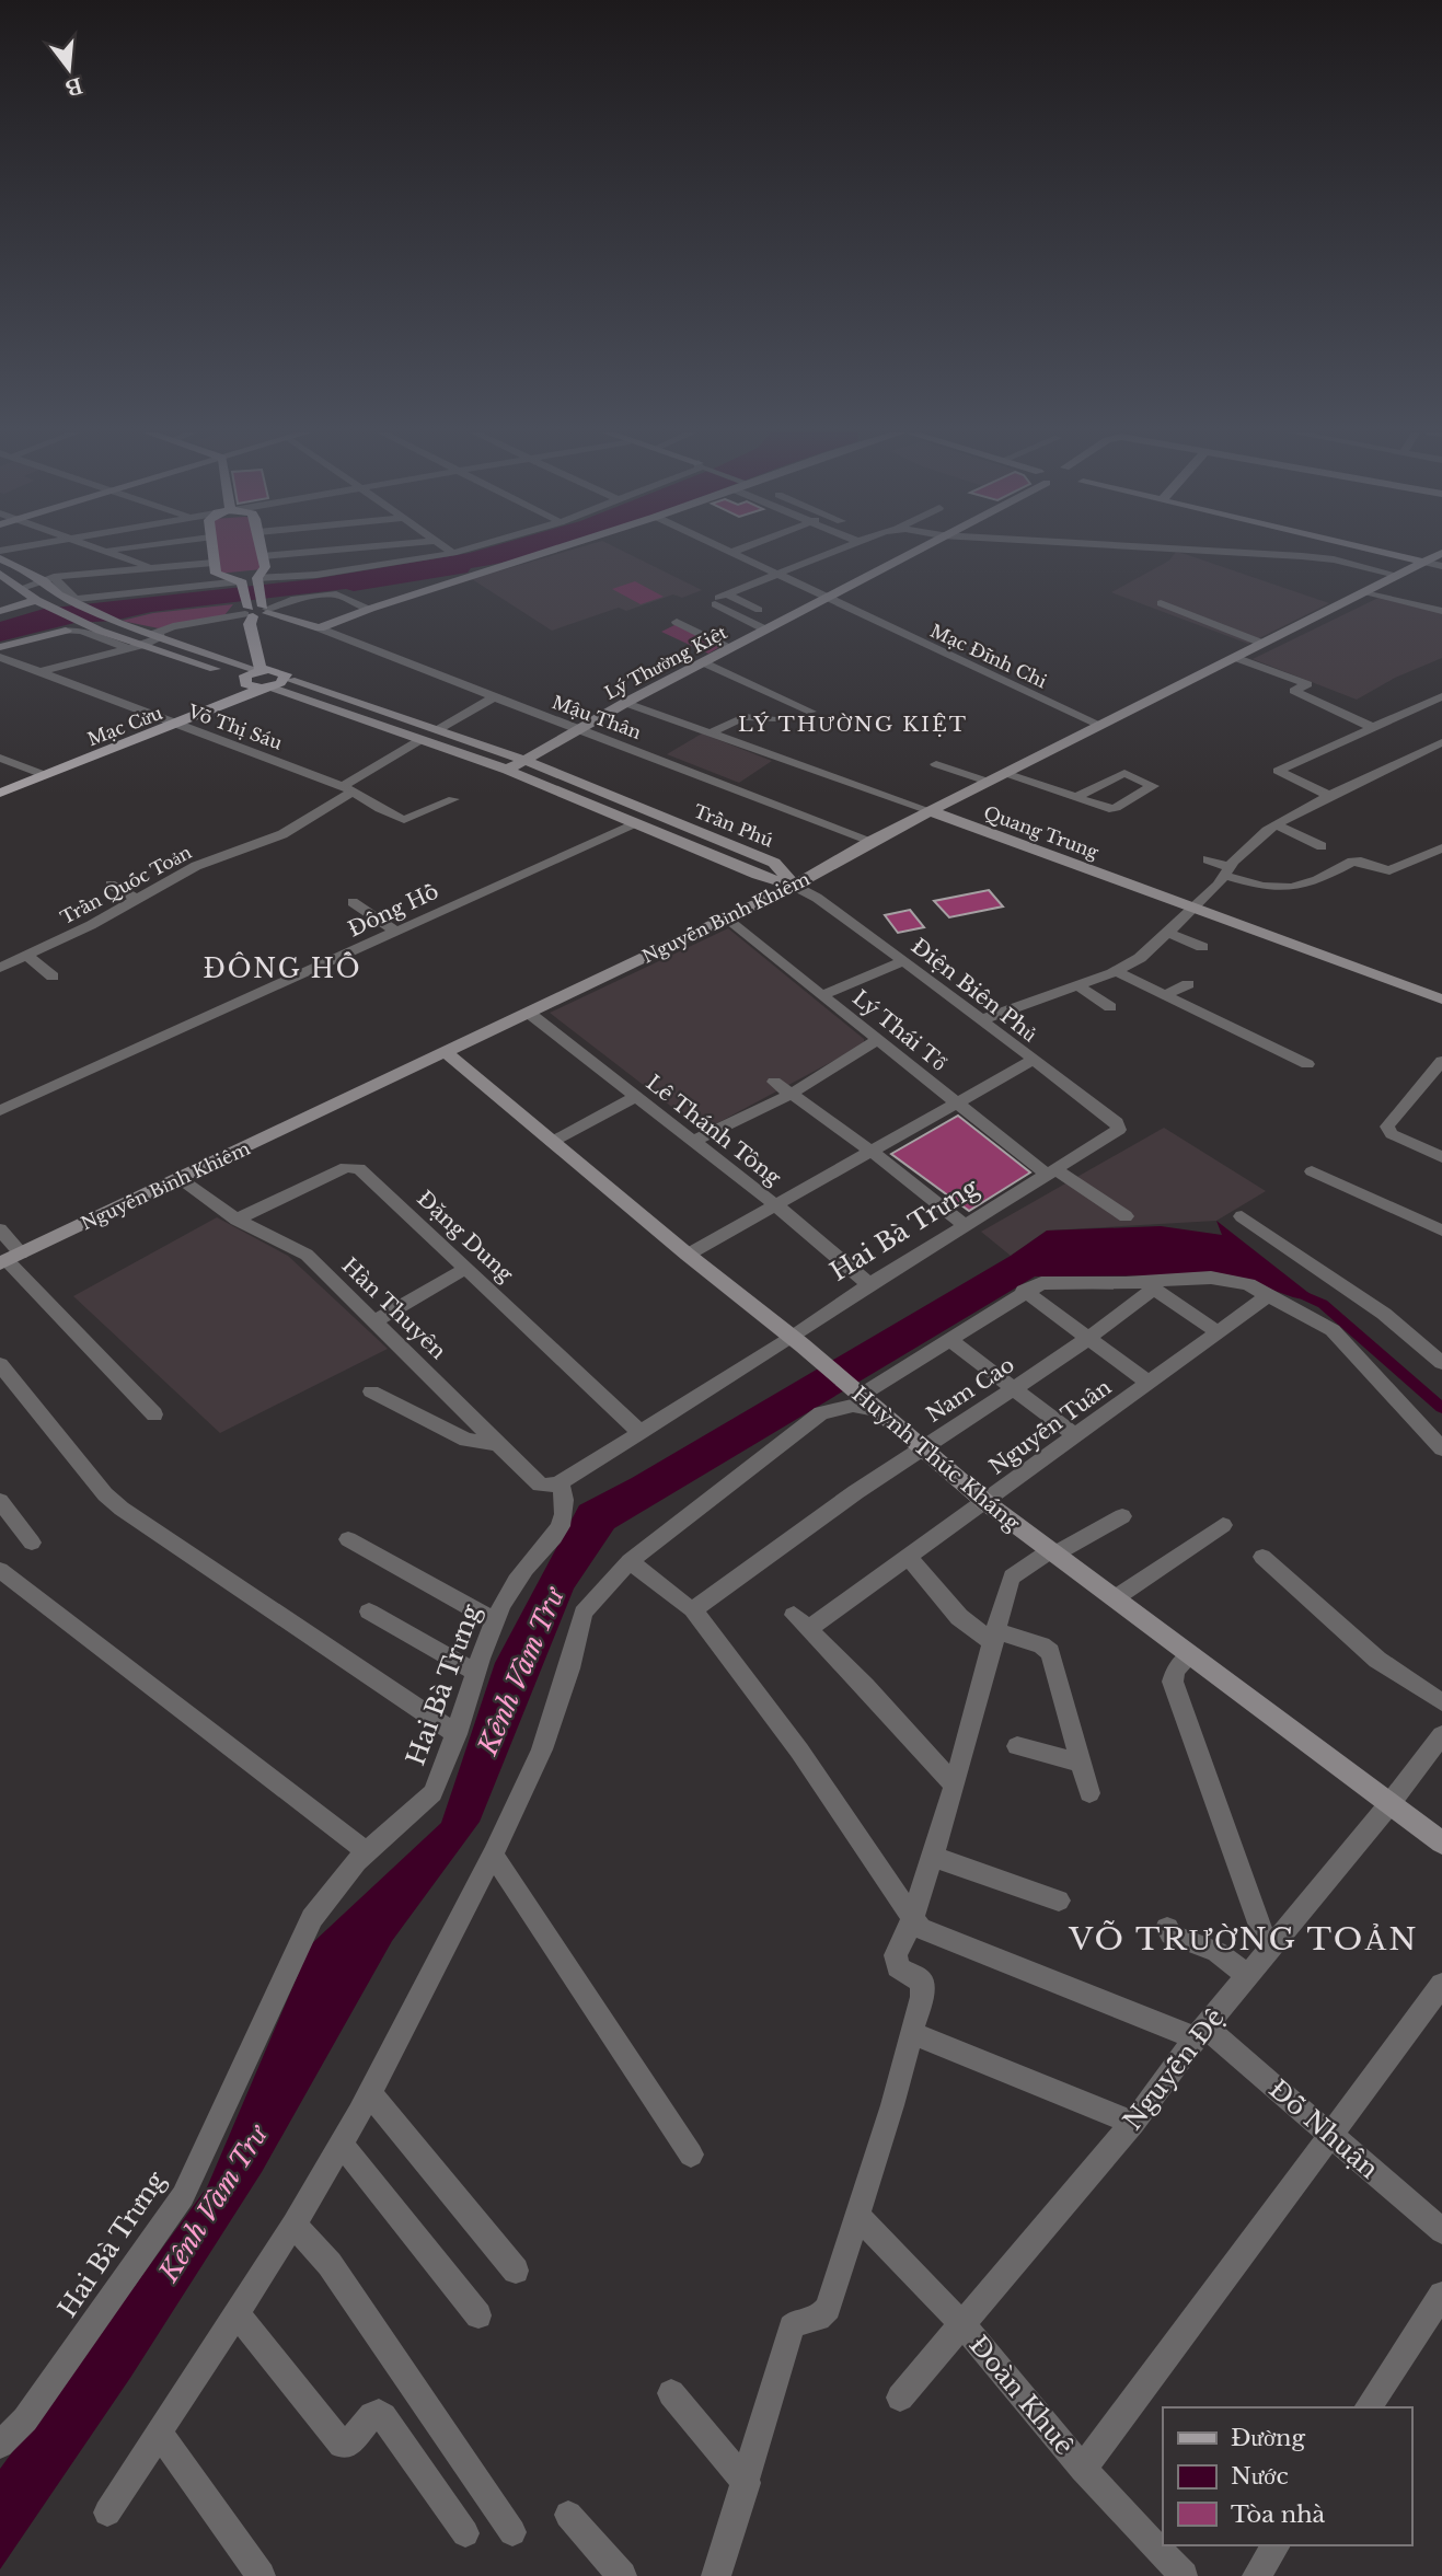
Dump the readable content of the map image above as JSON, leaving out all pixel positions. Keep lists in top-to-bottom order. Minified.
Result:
{"streets":{"main road":["Mạc Cửu","Trần Phú"],"street":["Mạc Đĩnh Chi","Lý Thường Kiệt","Mậu Thân","Võ Thị Sáu","Quang Trung","Trần Quốc Toản","Đông Hồ","Nguyễn Bỉnh Khiêm","Điện Biên Phủ","Lý Thái Tổ","Lê Thánh Tông","Hai Bà Trưng","Đặng Dung","Hàn Thuyên","Nam Cao","Nguyễn Tuân","Huỳnh Thúc Kháng","Nguyễn Đệ","Đỗ Nhuận","Đoàn Khuê"]},"crossings":[["Mạc Đĩnh Chi","Lý Thường Kiệt"],["Mạc Đĩnh Chi","Nguyễn Bỉnh Khiêm"],["Lý Thường Kiệt","Mậu Thân"],["Lý Thường Kiệt","Trần Phú"],["Lý Thường Kiệt","Quang Trung"],["Mậu Thân","Nguyễn Bỉnh Khiêm"],["Mạc Cửu","Võ Thị Sáu"],["Mạc Cửu","Trần Phú"],["Võ Thị Sáu","Trần Quốc Toản"],["Trần Phú","Trần Quốc Toản"],["Trần Phú","Đông Hồ"],["Trần Phú","Nguyễn Bỉnh Khiêm"],["Trần Phú","Điện Biên Phủ"],["Quang Trung","Nguyễn Bỉnh Khiêm"],["Nguyễn Bỉnh Khiêm","Điện Biên Phủ"],["Nguyễn Bỉnh Khiêm","Lý Thái Tổ"],["Nguyễn Bỉnh Khiêm","Lê Thánh Tông"],["Nguyễn Bỉnh Khiêm","Hàn Thuyên"],["Nguyễn Bỉnh Khiêm","Huỳnh Thúc Kháng"],["Điện Biên Phủ","Hai Bà Trưng"],["Lý Thái Tổ","Hai Bà Trưng"],["Lê Thánh Tông","Hai Bà Trưng"],["Hai Bà Trưng","Đặng Dung"],["Hai Bà Trưng","Hàn Thuyên"],["Hai Bà Trưng","Huỳnh Thúc Kháng"],["Đặng Dung","Hàn Thuyên"],["Nam Cao","Huỳnh Thúc Kháng"],["Nguyễn Tuân","Huỳnh Thúc Kháng"],["Huỳnh Thúc Kháng","Nguyễn Đệ"],["Nguyễn Đệ","Đỗ Nhuận"],["Nguyễn Đệ","Đoàn Khuê"]],"districts":["LÝ THƯỜNG KIỆT","ĐÔNG HỒ","VÕ TRƯỜNG TOẢN"],"water":["Kênh Vàm Trư"],"legend":["Đường","Nước","Tòa nhà"],"north":"bottom"}
